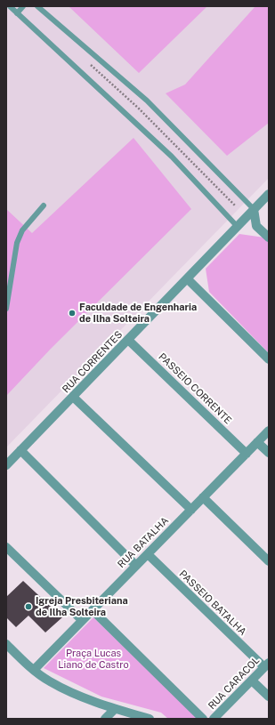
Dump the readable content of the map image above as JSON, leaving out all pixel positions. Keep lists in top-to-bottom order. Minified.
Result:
{"streets":{"street":["RUA CORRENTES","PASSEIO CORRENTE","RUA BATALHA","PASSEIO BATALHA","RUA CARACOL"]},"crossings":[["RUA CORRENTES","PASSEIO CORRENTE"],["PASSEIO CORRENTE","RUA BATALHA"],["RUA BATALHA","PASSEIO BATALHA"],["PASSEIO BATALHA","RUA CARACOL"]],"parks":["Praça Lucas Liano de Castro"],"places":["Faculdade de Engenharia de Ilha Solteira","Igreja Presbiteriana de Ilha Solteira"]}
